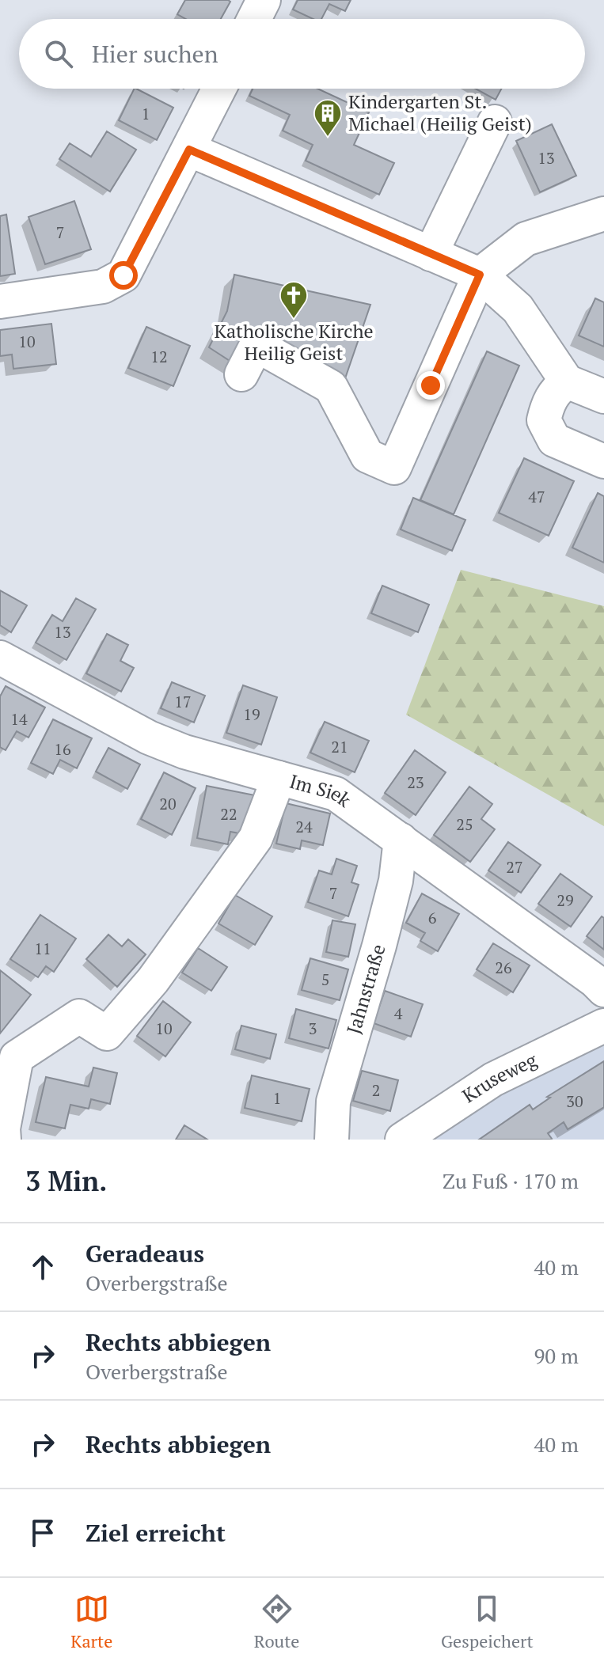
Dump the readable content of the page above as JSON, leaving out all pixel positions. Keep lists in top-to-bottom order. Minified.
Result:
{"streets":{"street":["Im Siek","Jahnstraße","Kruseweg"]},"crossings":[["Im Siek","Jahnstraße"]],"places":{"building":["Kindergarten St. Michael (Heilig Geist)"],"church":["Katholische Kirche Heilig Geist"]},"house_numbers":["1","13","7","10","12","47","13","17","19","14","21","16","23","20","22","25","24","27","7","29","6","11","26","5","4","10","3","2","1","30"],"page":{"search":"Hier suchen","heading":["3 Min.","Zu Fuß · 170 m"],"list":[["Geradeaus","Overbergstraße","40 m"],["Rechts abbiegen","Overbergstraße","90 m"],["Rechts abbiegen","40 m"],"Ziel erreicht"],"nav":["Karte","Route","Gespeichert"]}}
